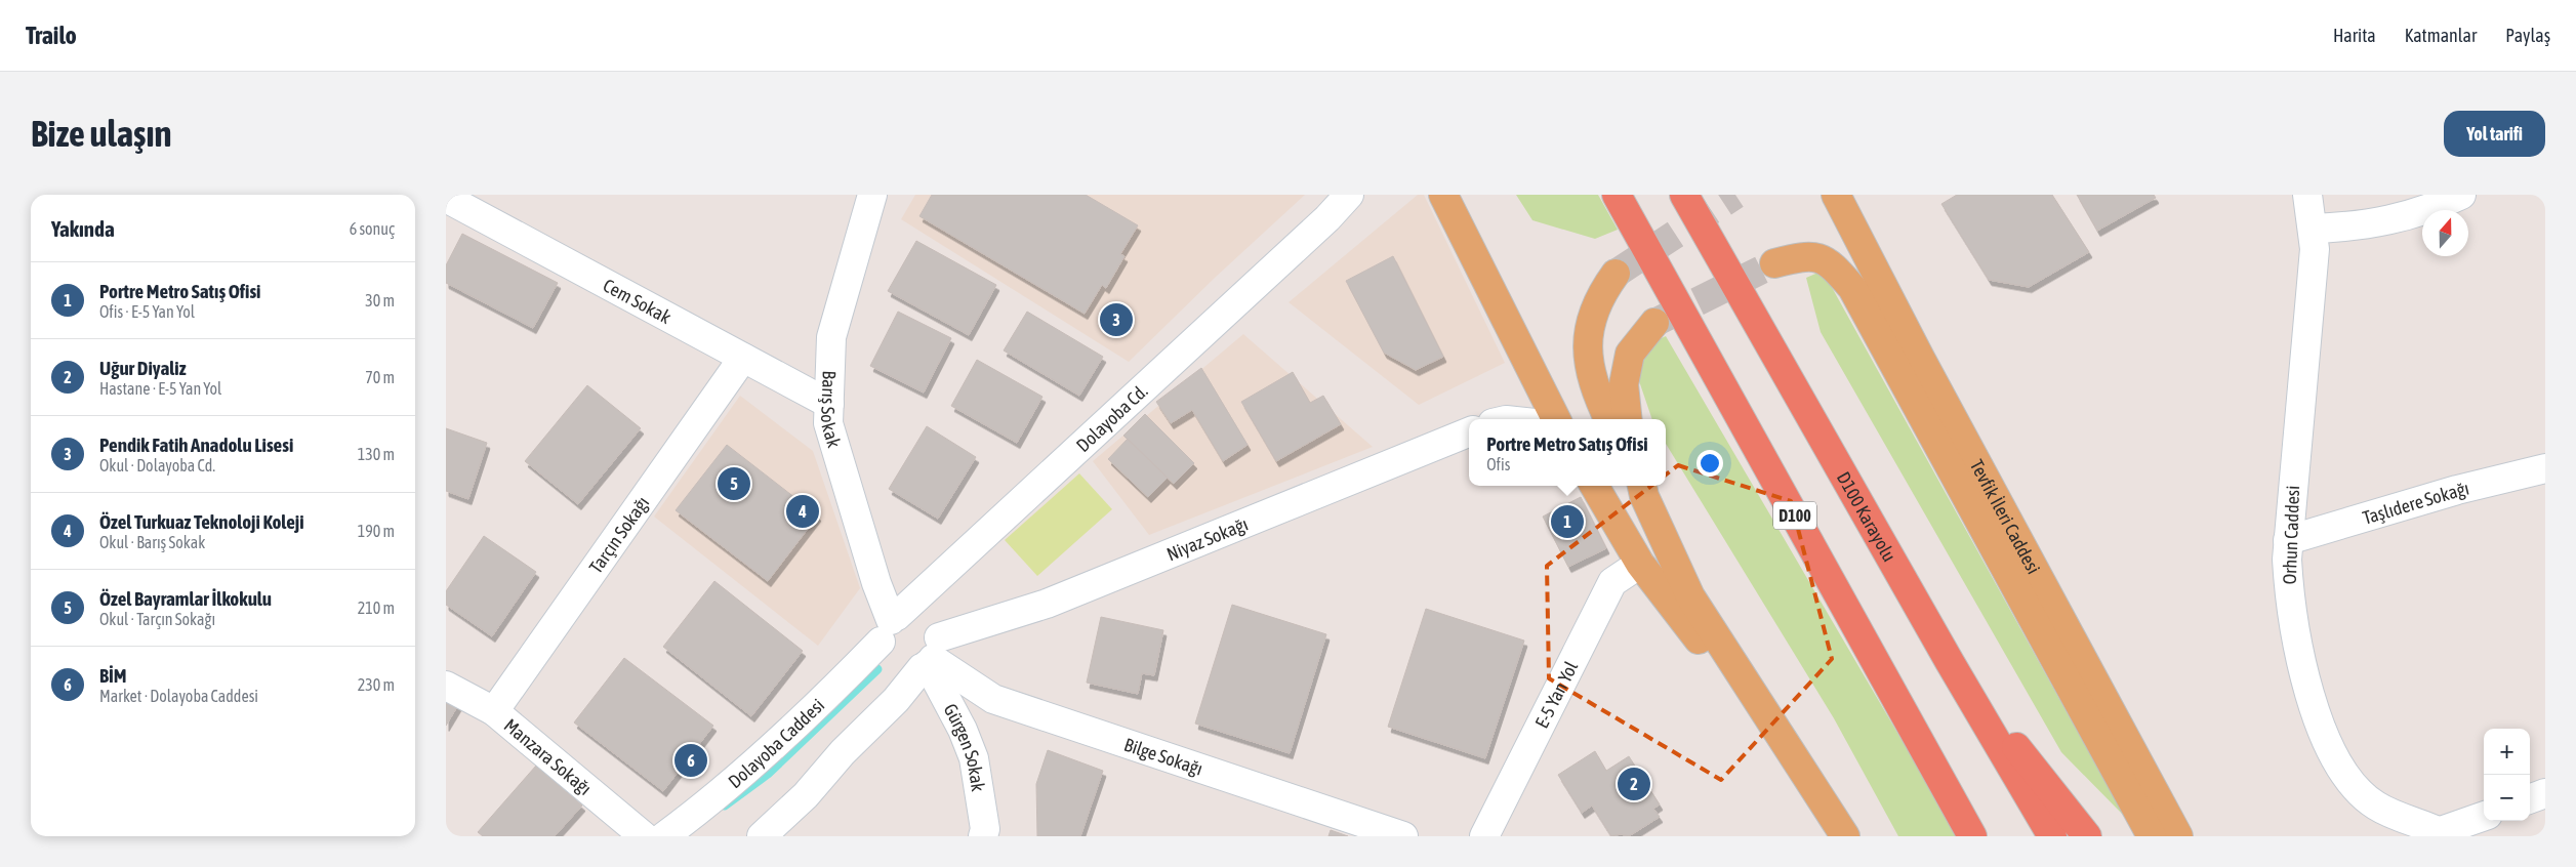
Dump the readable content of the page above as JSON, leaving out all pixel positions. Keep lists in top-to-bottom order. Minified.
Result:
{"streets":{"highway":["D100","D100 Karayolu"],"main road":["Tevfik İleri Caddesi"],"street":["Cem Sokak","Barış Sokak","Dolayoba Cd.","Taşlıdere Sokağı","Tarçın Sokağı","Orhun Caddesi","Niyaz Sokağı","E-5 Yan Yol","Dolayoba Caddesi","Gürgen Sokak","Manzara Sokağı","Bilge Sokağı"]},"crossings":[["Cem Sokak","Barış Sokak"],["Cem Sokak","Tarçın Sokağı"],["Barış Sokak","Dolayoba Cd."],["Barış Sokak","Niyaz Sokağı"],["Barış Sokak","Dolayoba Caddesi"],["Barış Sokak","Gürgen Sokak"],["Barış Sokak","Bilge Sokağı"],["Dolayoba Cd.","Niyaz Sokağı"],["Dolayoba Cd.","Dolayoba Caddesi"],["Dolayoba Cd.","Gürgen Sokak"],["Dolayoba Cd.","Bilge Sokağı"],["Taşlıdere Sokağı","Orhun Caddesi"],["Tarçın Sokağı","Manzara Sokağı"],["Niyaz Sokağı","Dolayoba Caddesi"],["Niyaz Sokağı","Gürgen Sokak"],["Niyaz Sokağı","Bilge Sokağı"],["Dolayoba Caddesi","Gürgen Sokak"],["Dolayoba Caddesi","Bilge Sokağı"],["Gürgen Sokak","Bilge Sokağı"]],"north":"top","page":{"header":"Trailo","nav":["Harita","Katmanlar","Paylaş"],"buttons":"Yol tarifi","title":"Bize ulaşın","heading":["Yakında","6 sonuç"],"list":[{"mark":"1","name":"Portre Metro Satış Ofisi","note":"Ofis · E-5 Yan Yol","value":"30 m"},{"mark":"2","name":"Uğur Diyaliz","note":"Hastane · E-5 Yan Yol","value":"70 m"},{"mark":"3","name":"Pendik Fatih Anadolu Lisesi","note":"Okul · Dolayoba Cd.","value":"130 m"},{"mark":"4","name":"Özel Turkuaz Teknoloji Koleji","note":"Okul · Barış Sokak","value":"190 m"},{"mark":"5","name":"Özel Bayramlar İlkokulu","note":"Okul · Tarçın Sokağı","value":"210 m"},{"mark":"6","name":"BİM","note":"Market · Dolayoba Caddesi","value":"230 m"}],"pins":["3","5","4","1","6","2"],"popup":["Portre Metro Satış Ofisi","Ofis"],"map_buttons":["+","−"]}}
